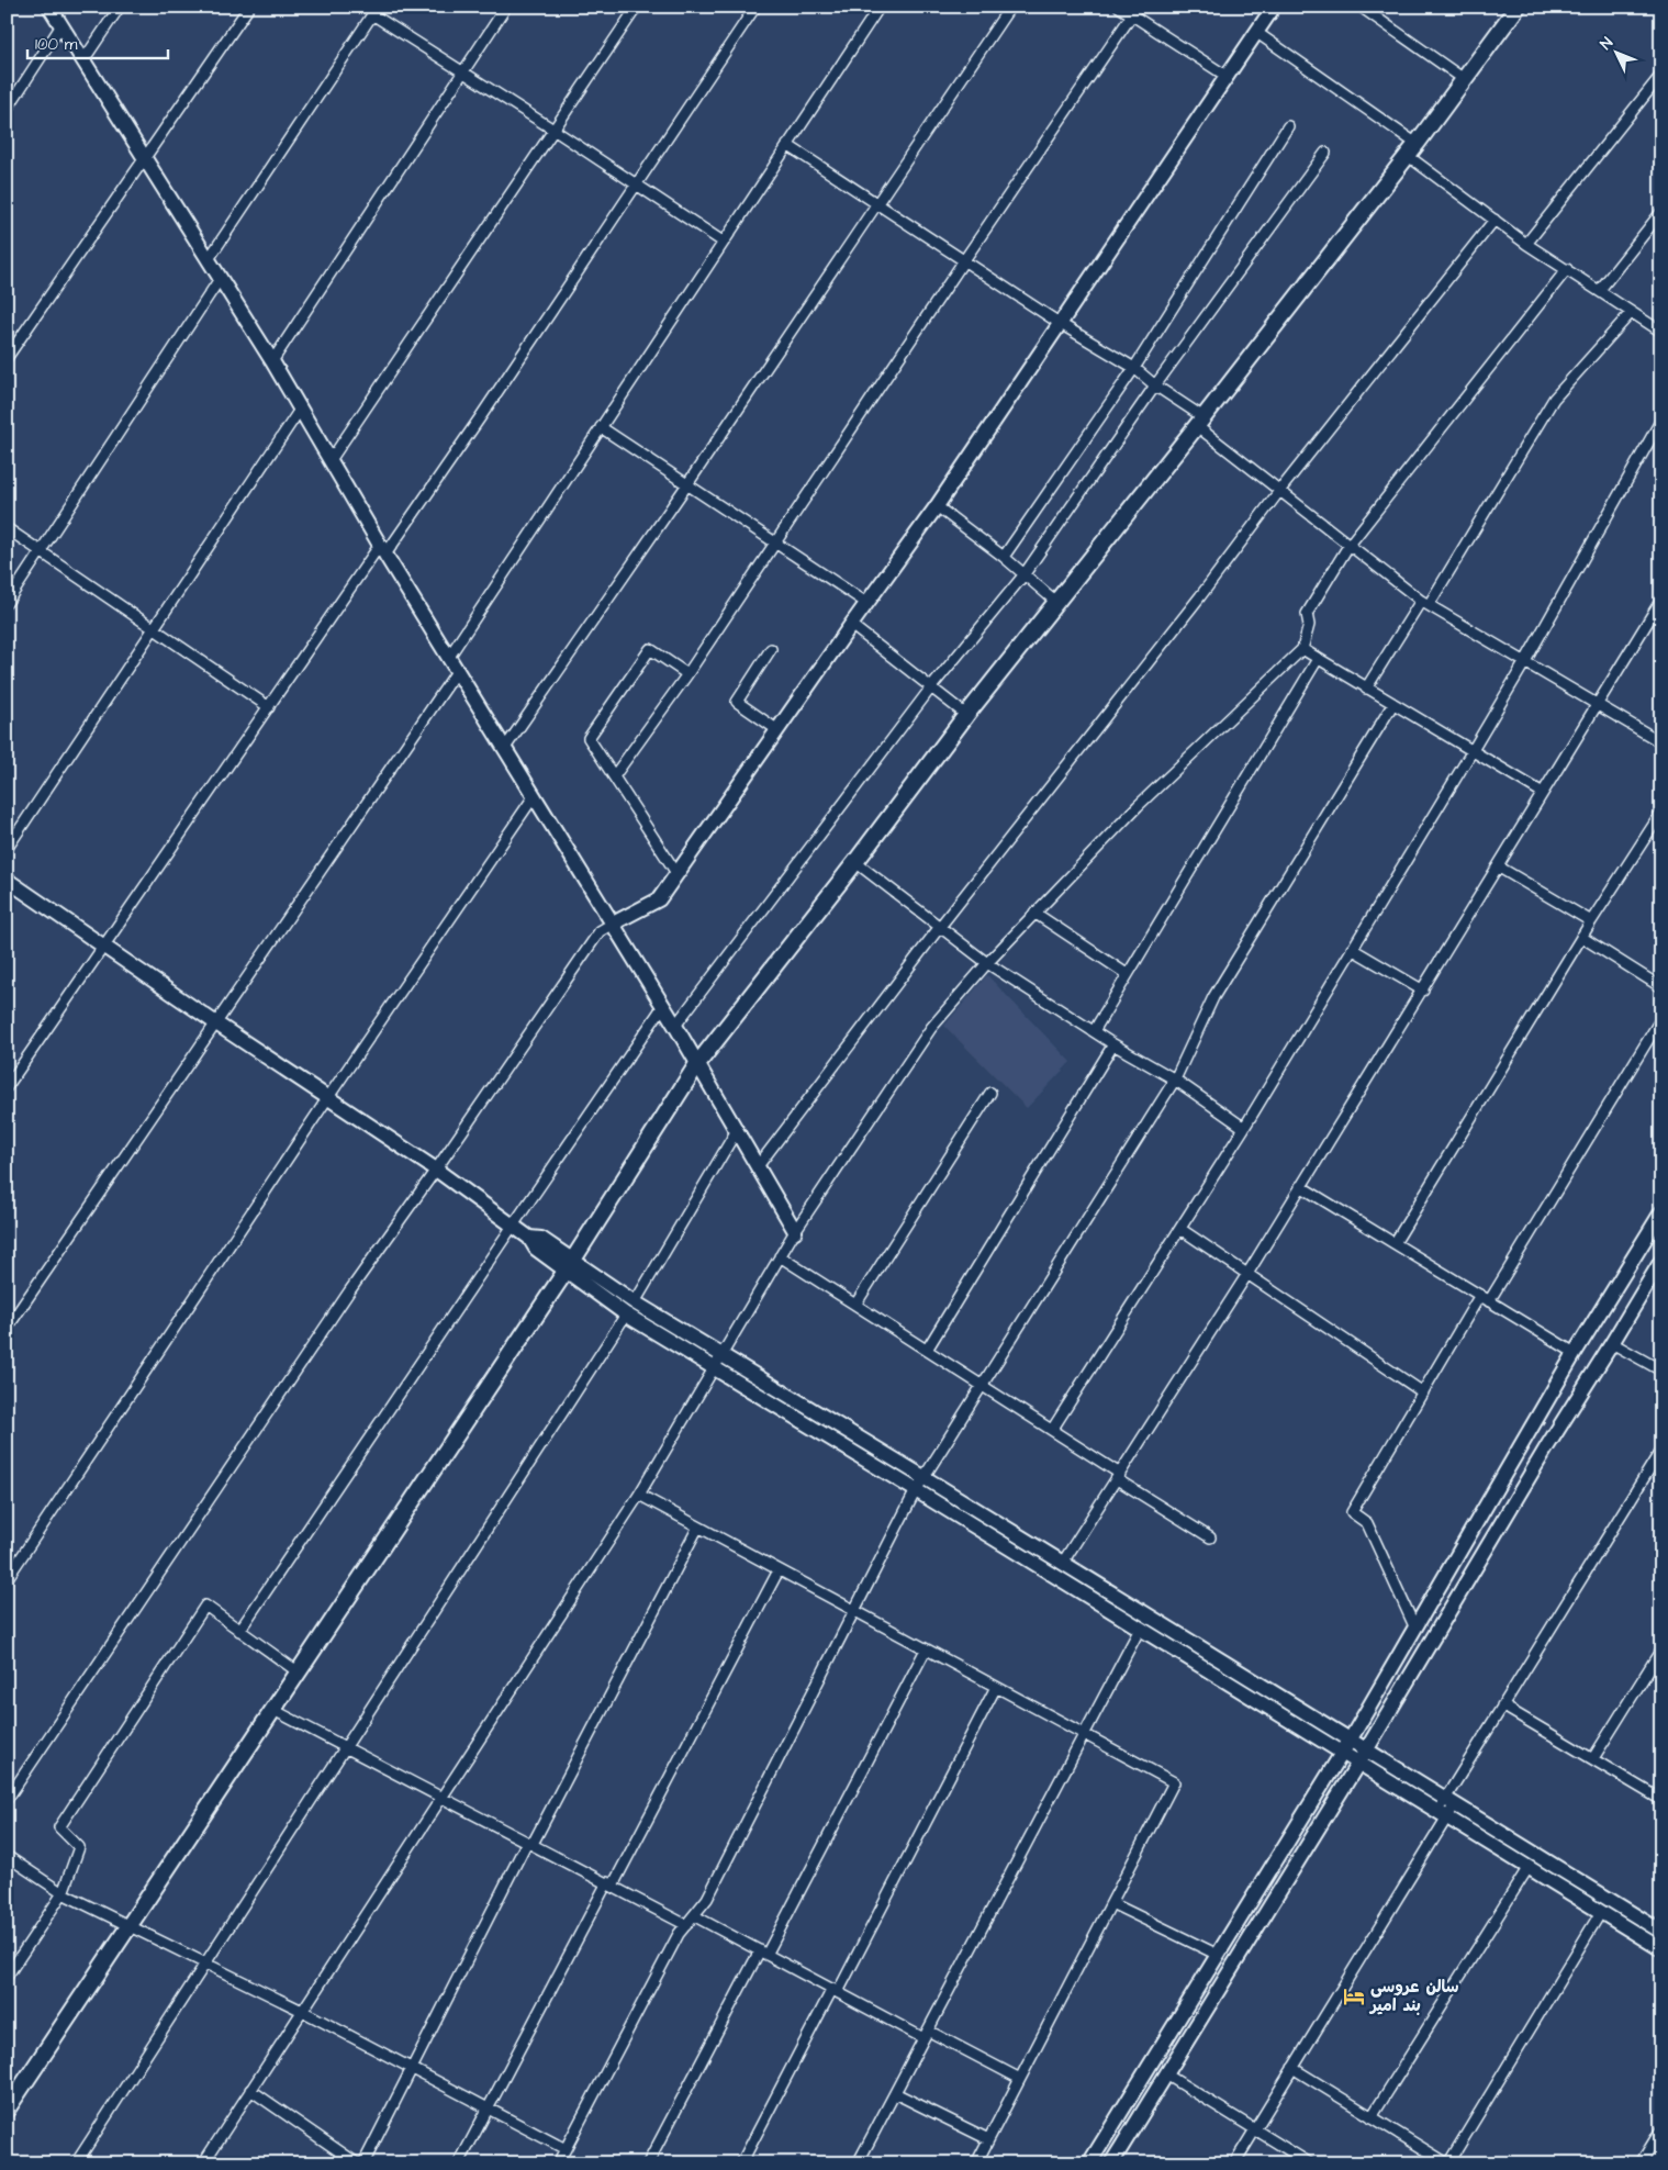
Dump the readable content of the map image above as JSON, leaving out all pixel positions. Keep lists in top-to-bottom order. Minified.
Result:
{"places":{"hotel":["سالن عروسی بند امیر"]},"scale_bar":"100 m","north":"top left"}
